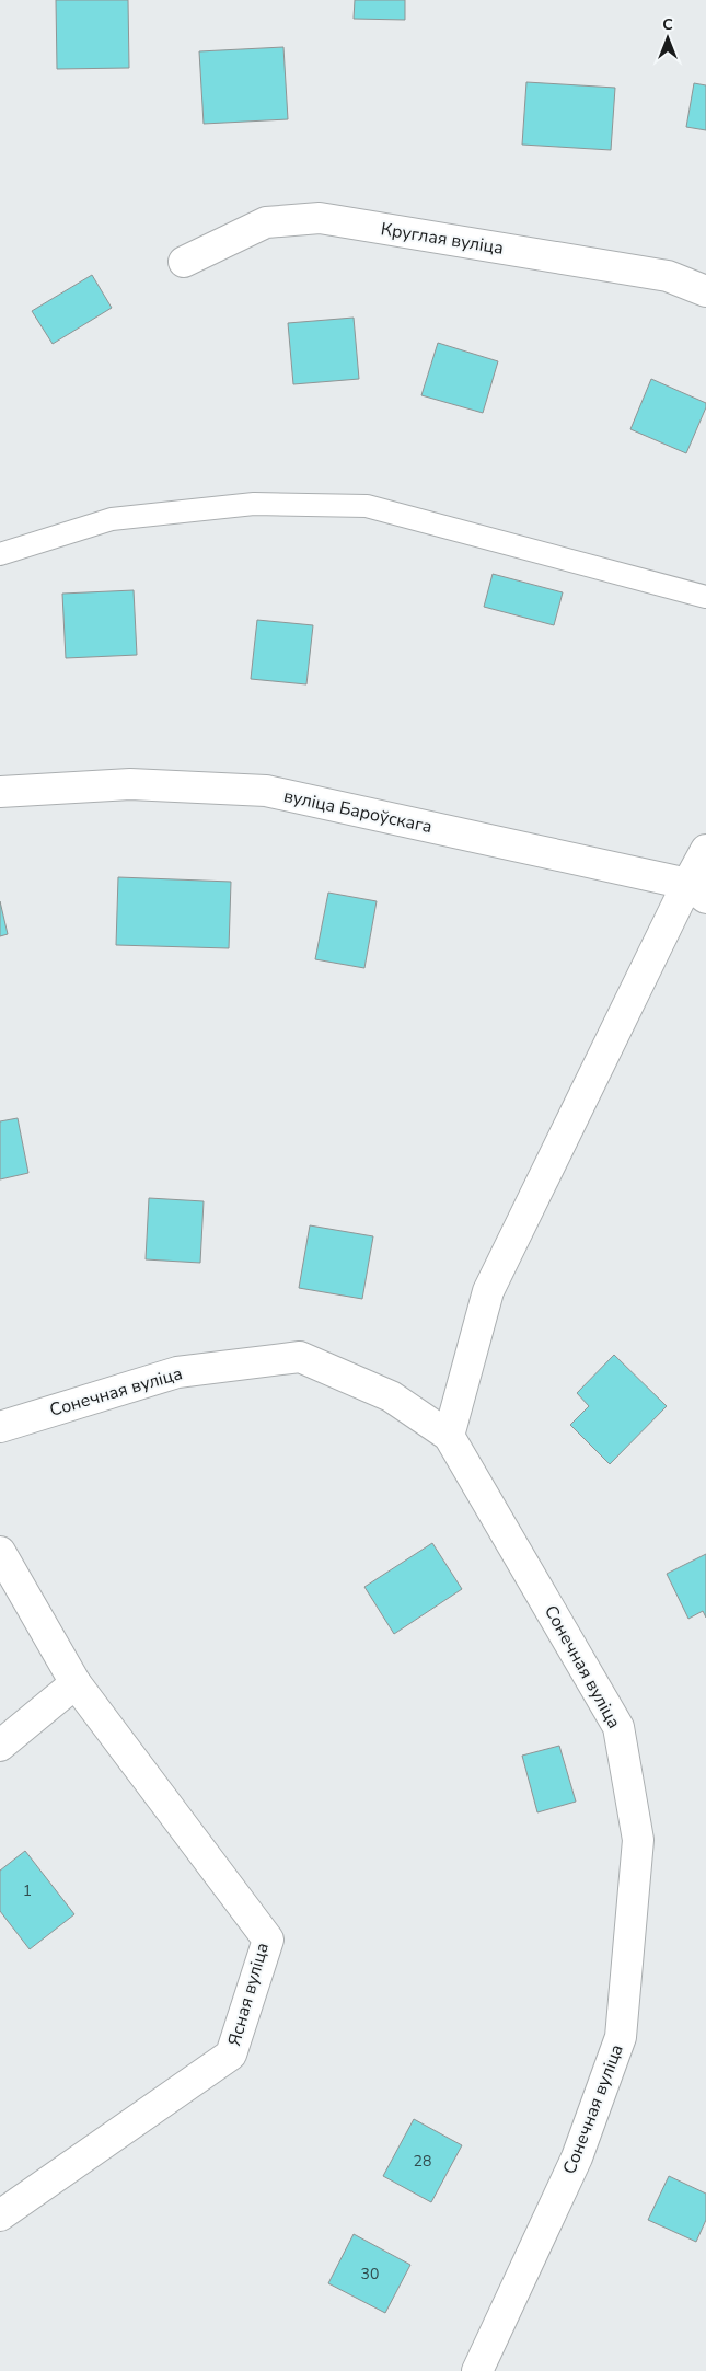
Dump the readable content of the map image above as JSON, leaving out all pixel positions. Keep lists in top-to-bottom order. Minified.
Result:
{"streets":{"street":["Круглая вуліца","вуліца Бароўскага","Сонечная вуліца","Ясная вуліца"]},"house_numbers":["1","28","30"],"north":"top"}
